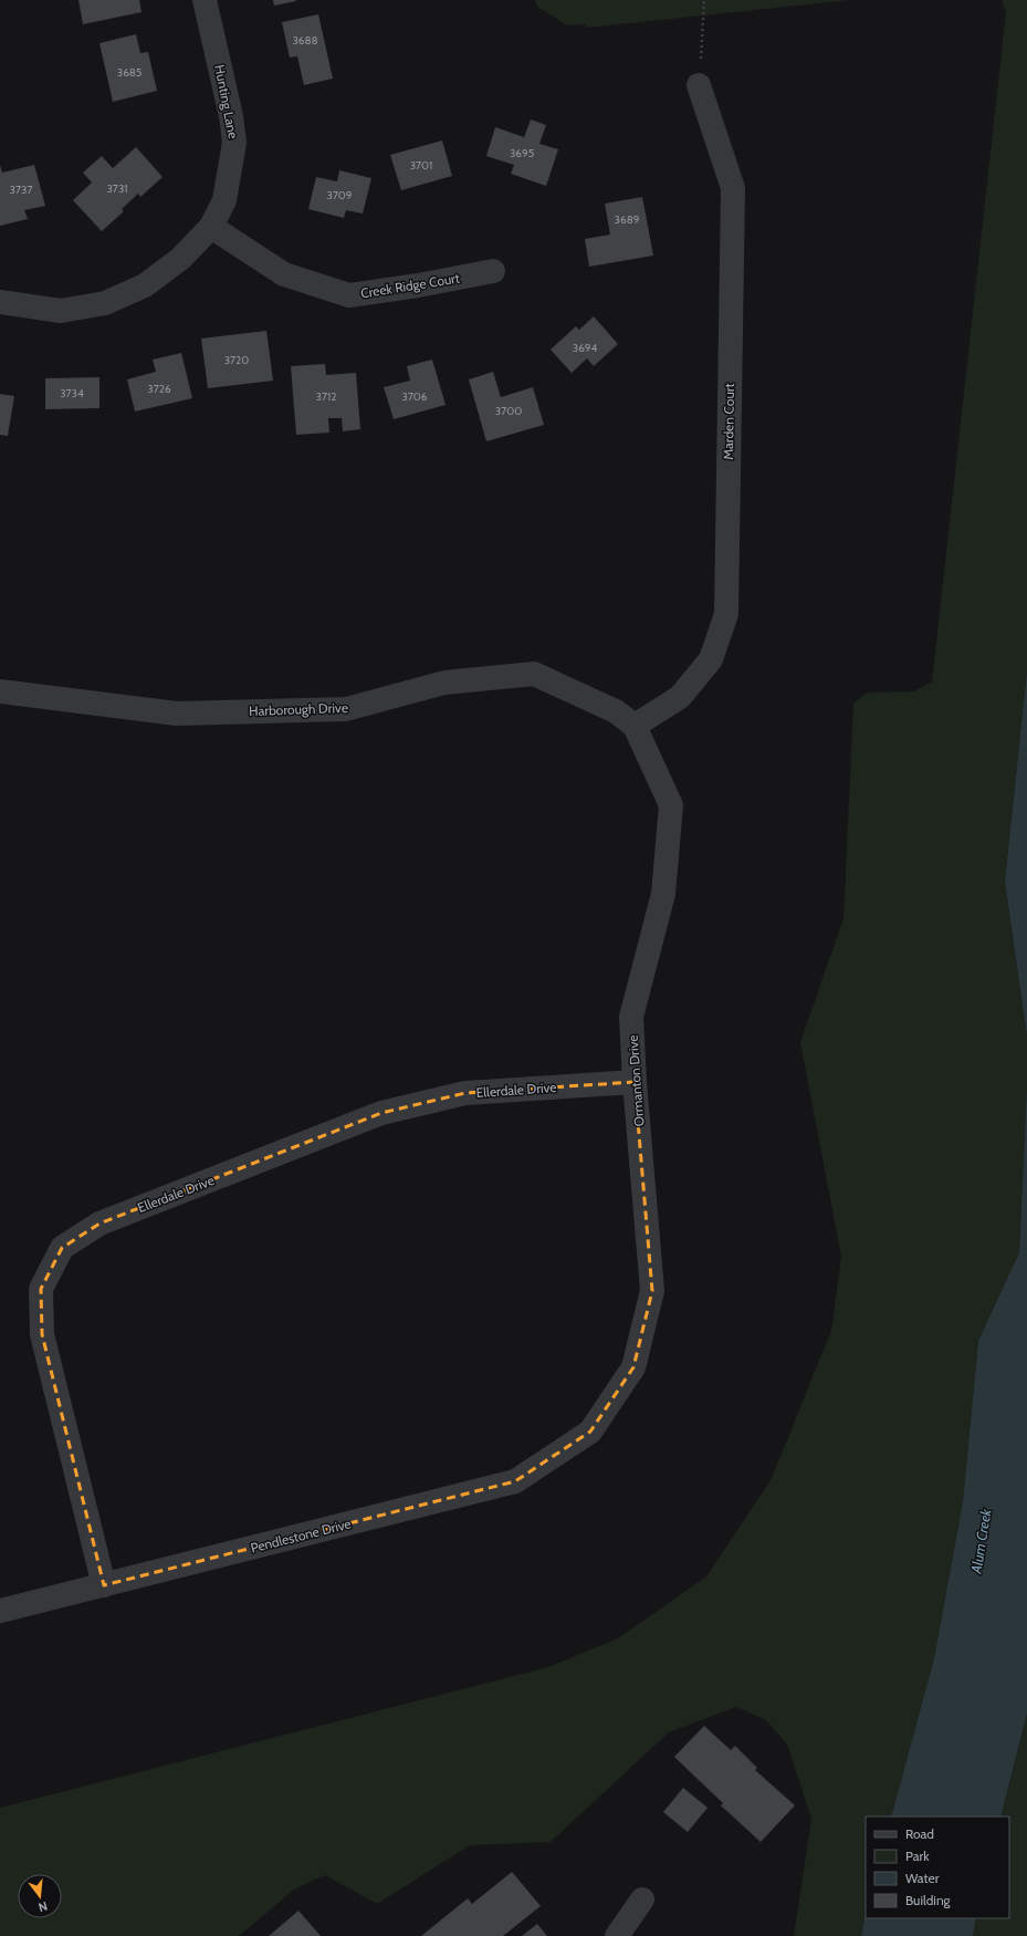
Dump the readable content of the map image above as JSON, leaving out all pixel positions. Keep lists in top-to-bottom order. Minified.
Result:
{"streets":{"street":["Hunting Lane","Creek Ridge Court","Marden Court","Harborough Drive","Ormanton Drive","Ellerdale Drive","Pendlestone Drive"]},"crossings":[["Hunting Lane","Creek Ridge Court"],["Marden Court","Harborough Drive"],["Marden Court","Ormanton Drive"],["Harborough Drive","Ormanton Drive"],["Ormanton Drive","Ellerdale Drive"],["Ormanton Drive","Pendlestone Drive"],["Ellerdale Drive","Pendlestone Drive"]],"water":["Alum Creek"],"house_numbers":["3688","3685","3695","3701","3731","3737","3709","3689","3694","3720","3726","3734","3712","3706","3700"],"legend":["Road","Park","Water","Building"],"north":"bottom"}
